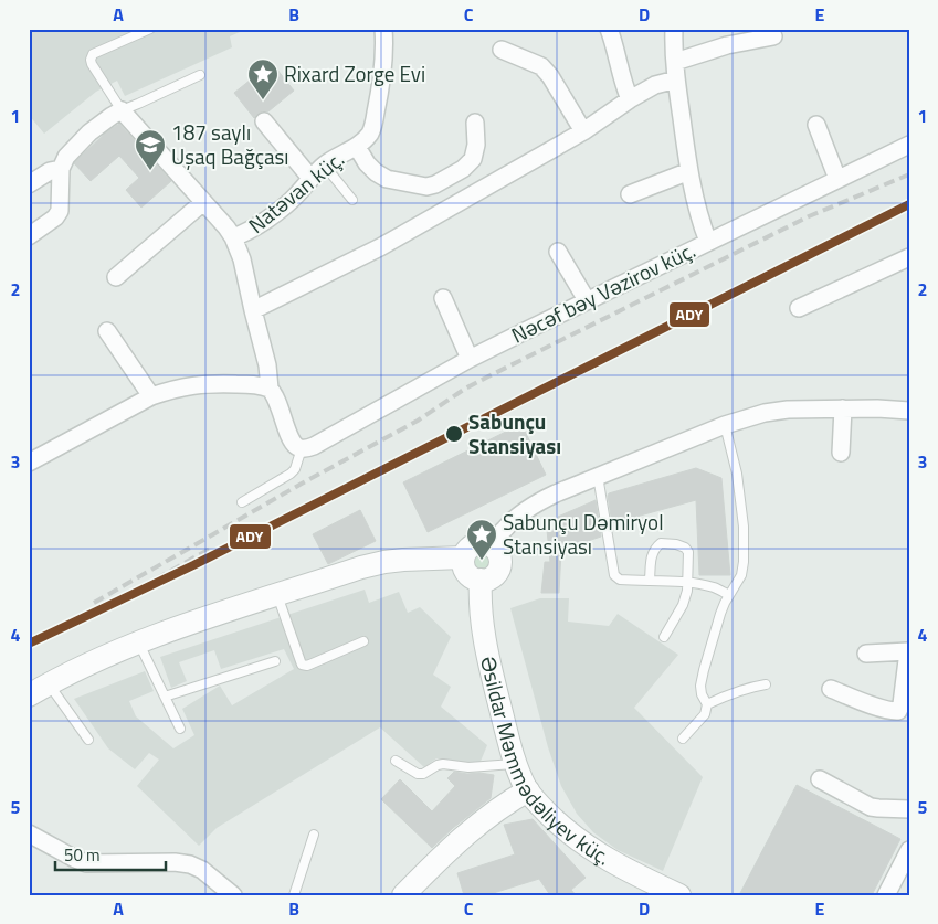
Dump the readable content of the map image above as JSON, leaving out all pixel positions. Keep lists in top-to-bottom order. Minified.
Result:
{"streets":{"street":["Natəvan küç.","Nəcəf bəy Vəzirov küç.","Əsildar Məmmədəliyev küç."]},"crossings":[["Natəvan küç.","Nəcəf bəy Vəzirov küç."]],"places":{"place":["Rixard Zorge Evi","Sabunçu Dəmiryol Stansiyası"],"school or university":["187 saylı Uşaq Bağçası"],"other":["Sabunçu Stansiyası"]},"lines":["transit line ADY"],"scale_bar":"50 m","grid":{"columns":["A","B","C","D","E"],"rows":["1","2","3","4","5"]}}
